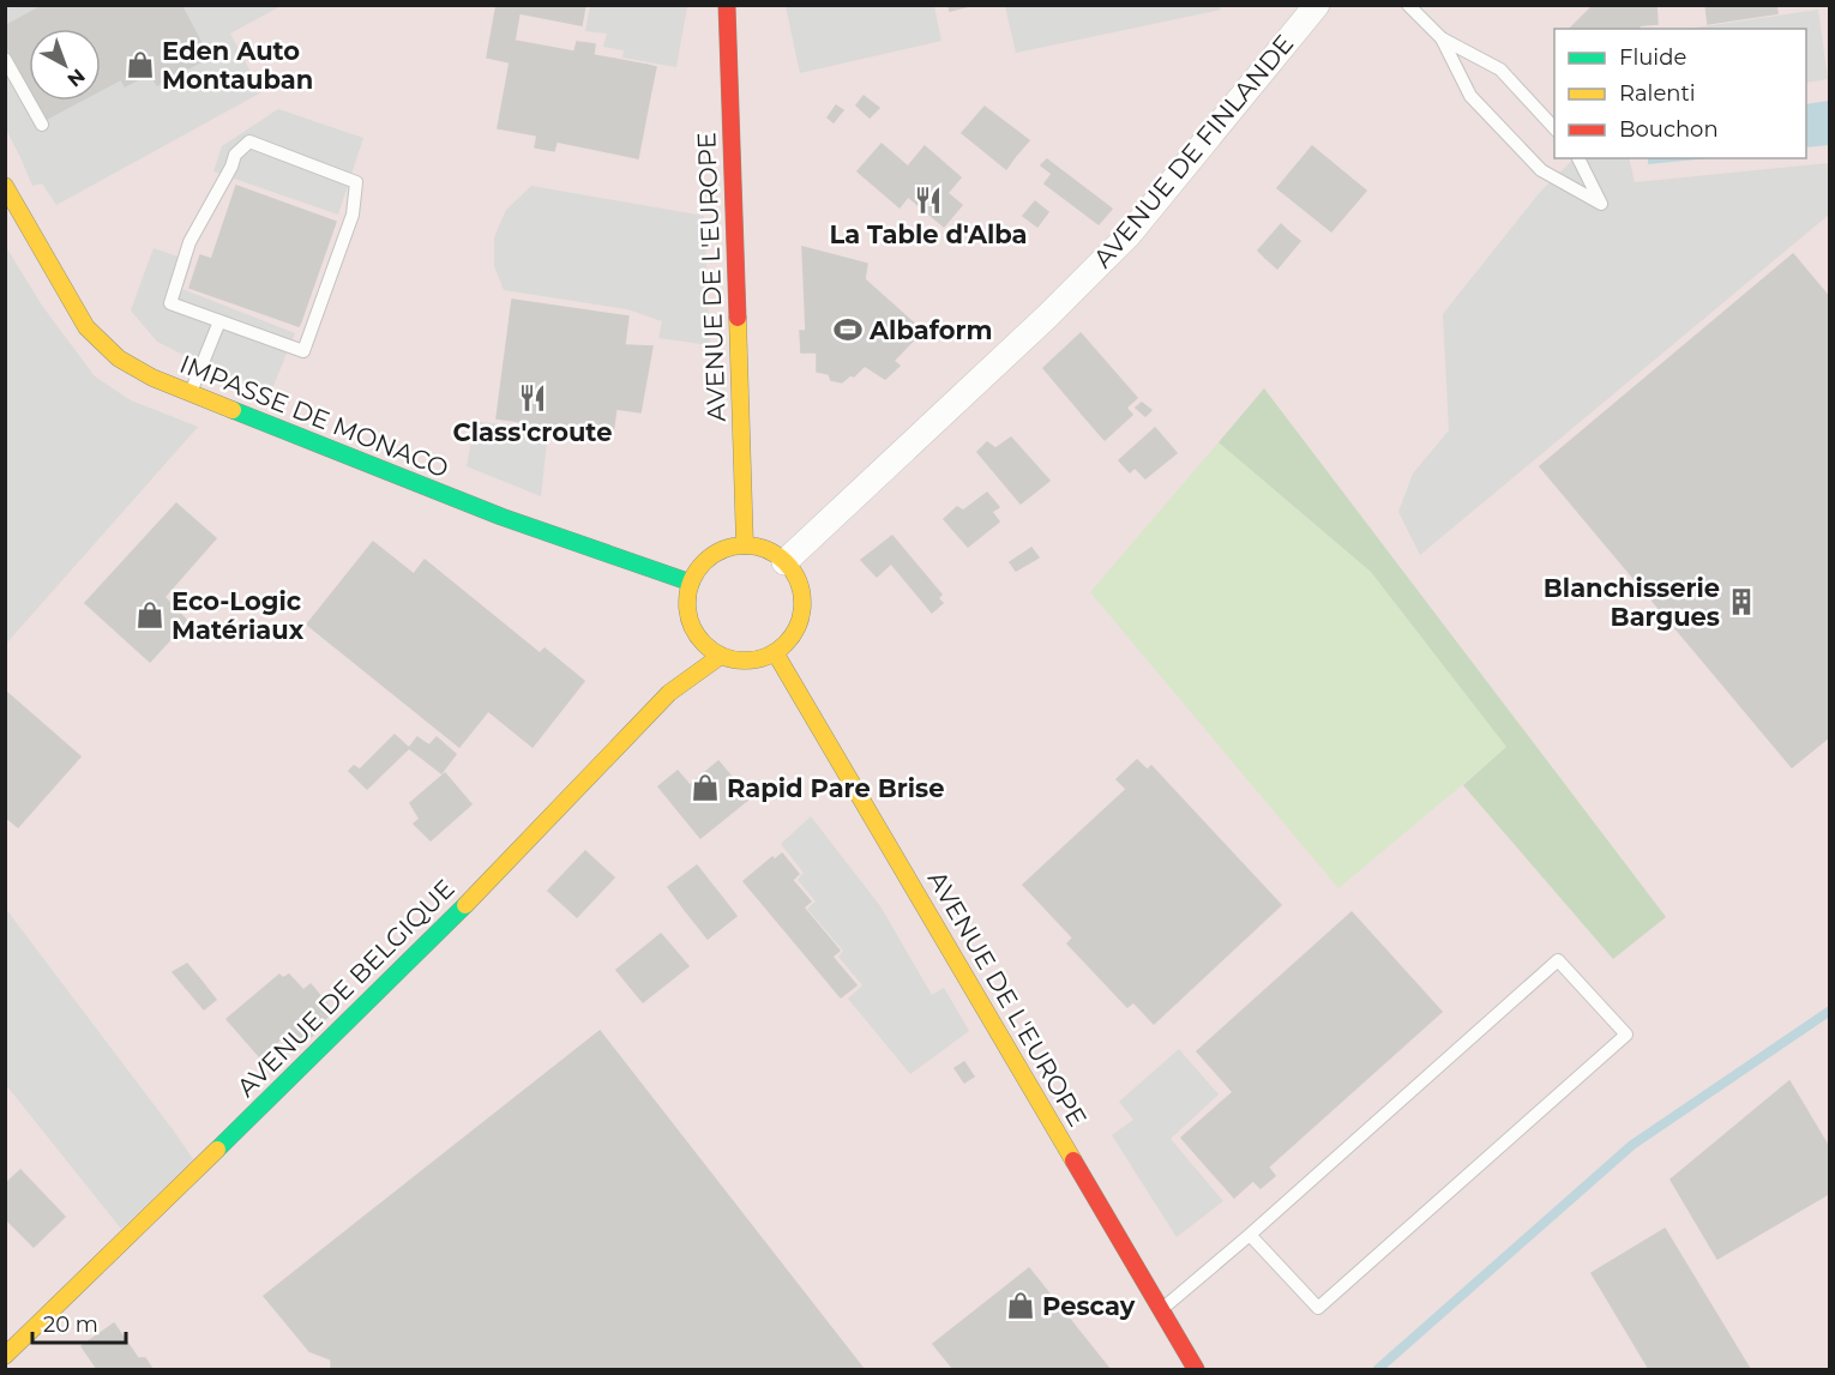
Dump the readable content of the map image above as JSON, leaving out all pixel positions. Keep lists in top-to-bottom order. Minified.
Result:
{"streets":{"street":["AVENUE DE FINLANDE","AVENUE DE L'EUROPE","IMPASSE DE MONACO","AVENUE DE BELGIQUE"]},"crossings":[["AVENUE DE FINLANDE","AVENUE DE L'EUROPE"],["AVENUE DE FINLANDE","IMPASSE DE MONACO"],["AVENUE DE FINLANDE","AVENUE DE BELGIQUE"],["AVENUE DE L'EUROPE","IMPASSE DE MONACO"],["AVENUE DE L'EUROPE","AVENUE DE BELGIQUE"],["IMPASSE DE MONACO","AVENUE DE BELGIQUE"]],"places":{"shop":["Eden Auto Montauban","Eco-Logic Matériaux","Rapid Pare Brise","Pescay"],"restaurant":["La Table d'Alba","Class'croute"],"sports":["Albaform"],"building":["Blanchisserie Bargues"]},"legend":["Fluide","Ralenti","Bouchon"],"scale_bar":"20 m","north":"bottom right"}
